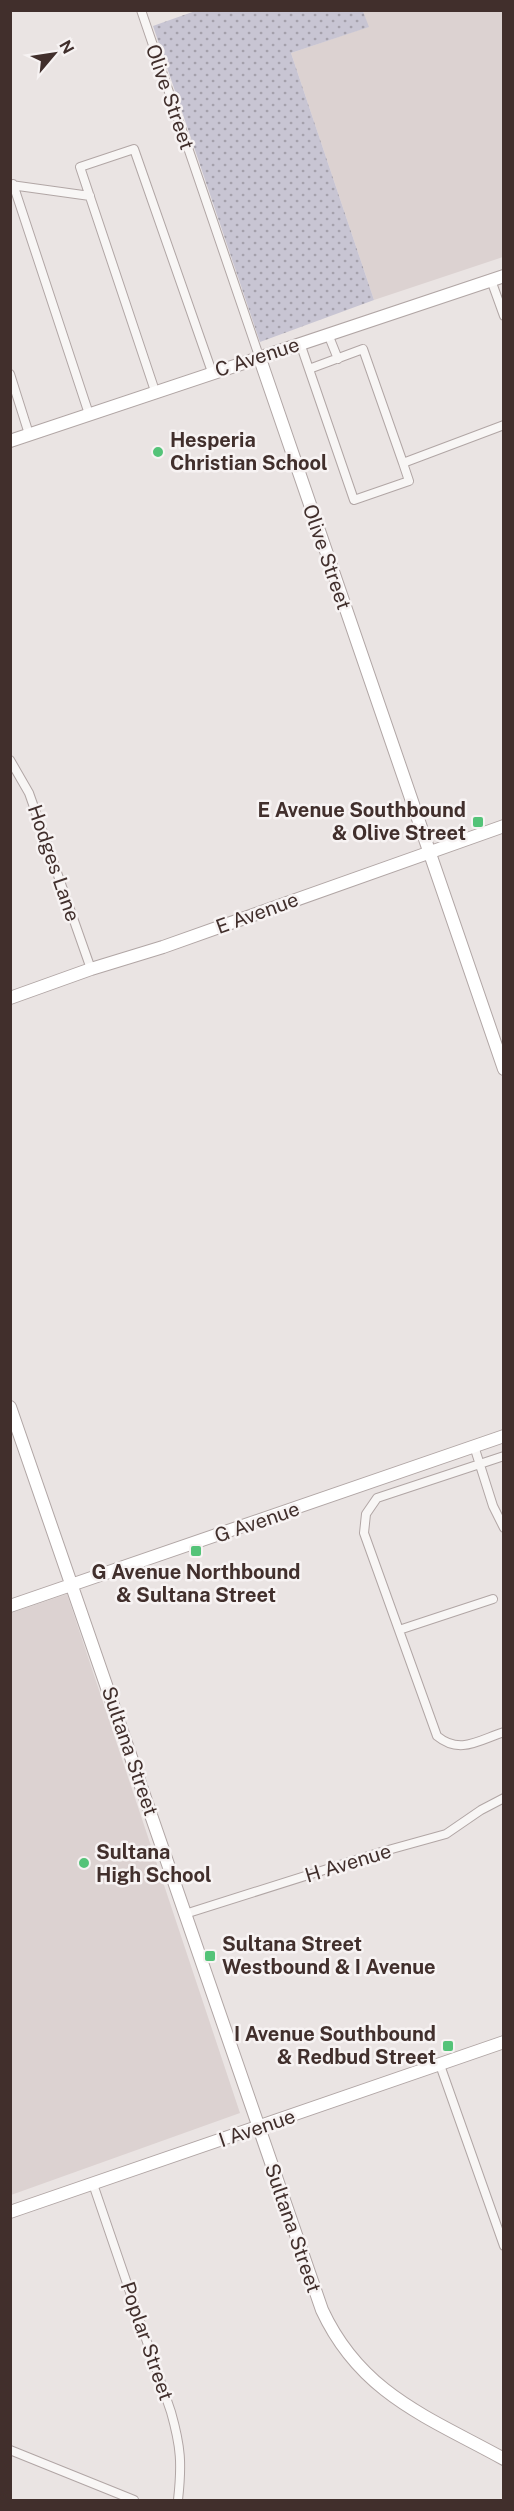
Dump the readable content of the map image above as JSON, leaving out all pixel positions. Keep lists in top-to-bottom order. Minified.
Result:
{"streets":{"street":["Olive Street","C Avenue","Hodges Lane","E Avenue","G Avenue","Sultana Street","H Avenue","I Avenue","Poplar Street"]},"crossings":[["Olive Street","C Avenue"],["Olive Street","E Avenue"],["Hodges Lane","E Avenue"],["G Avenue","Sultana Street"],["Sultana Street","H Avenue"],["Sultana Street","I Avenue"],["I Avenue","Poplar Street"]],"places":{"other":["Hesperia Christian School","Sultana High School"],"transit":["E Avenue Southbound & Olive Street","G Avenue Northbound & Sultana Street","Sultana Street Westbound & I Avenue","I Avenue Southbound & Redbud Street"]},"north":"top right"}
